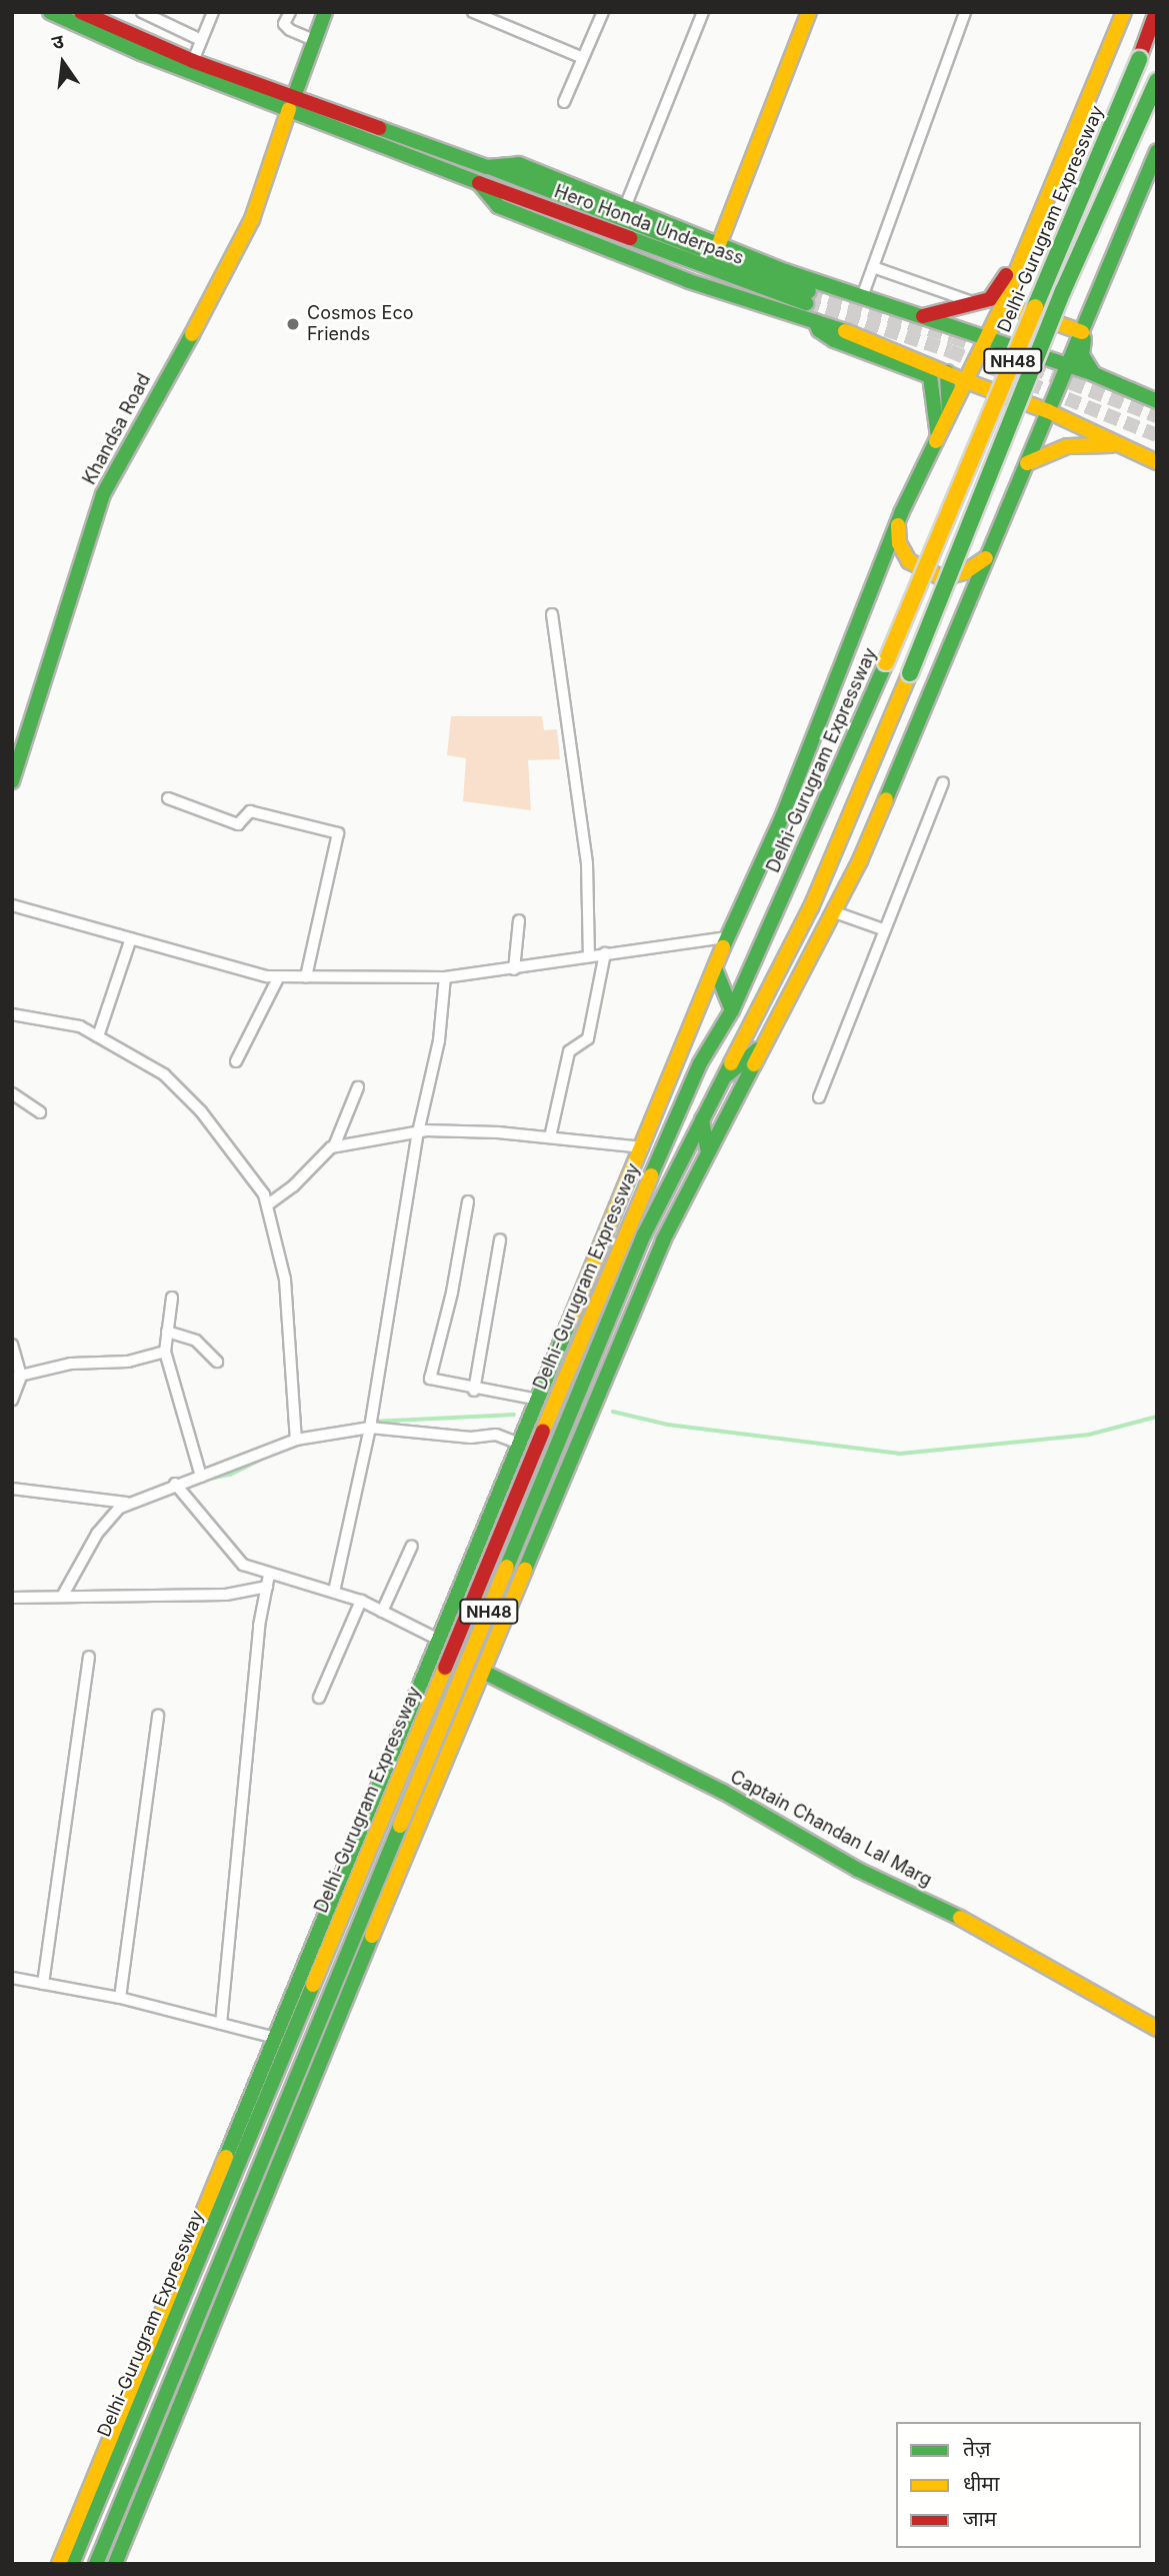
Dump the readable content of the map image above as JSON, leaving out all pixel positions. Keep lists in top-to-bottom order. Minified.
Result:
{"streets":{"main road":["Delhi-Gurugram Expressway","Hero Honda Underpass","NH48","Khandsa Road","Captain Chandan Lal Marg"]},"crossings":[["Hero Honda Underpass","Khandsa Road"]],"places":["Cosmos Eco Friends"],"legend":["तेज़","धीमा","जाम"],"north":"top"}
